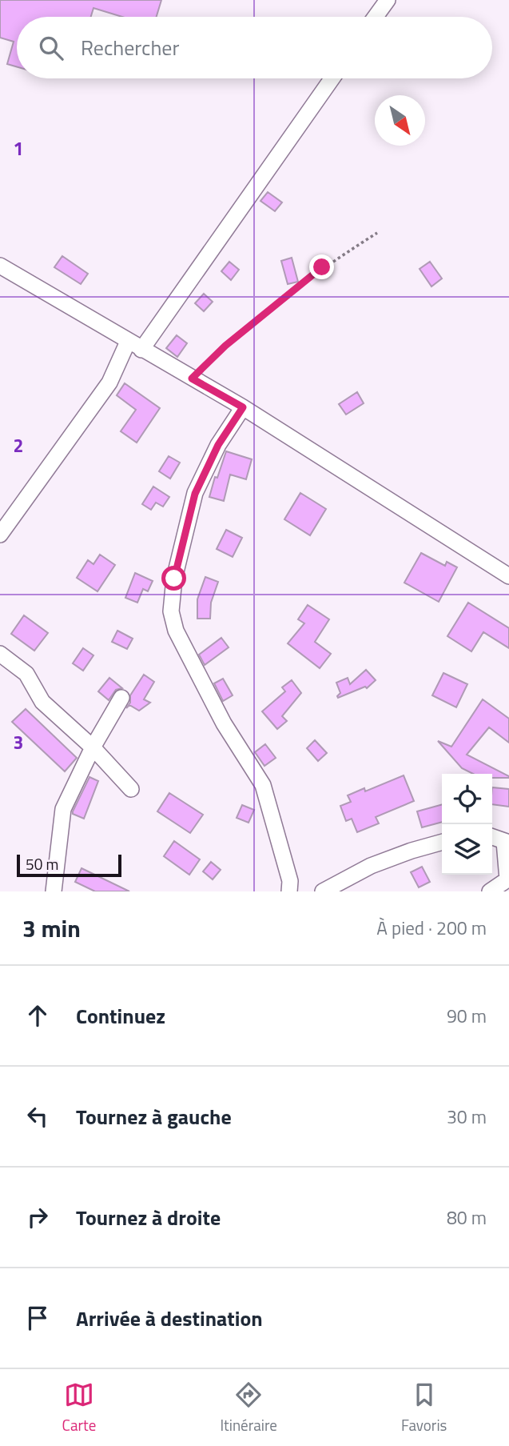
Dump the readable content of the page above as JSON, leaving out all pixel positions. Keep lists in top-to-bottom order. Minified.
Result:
{"scale_bar":"50 m","north":"bottom right","page":{"search":"Rechercher","scale":"50 m","heading":["3 min","À pied · 200 m"],"list":[["Continuez","90 m"],["Tournez à gauche","30 m"],["Tournez à droite","80 m"],"Arrivée à destination"],"nav":["Carte","Itinéraire","Favoris"]},"grid":{"rows":["1","2","3"]}}
